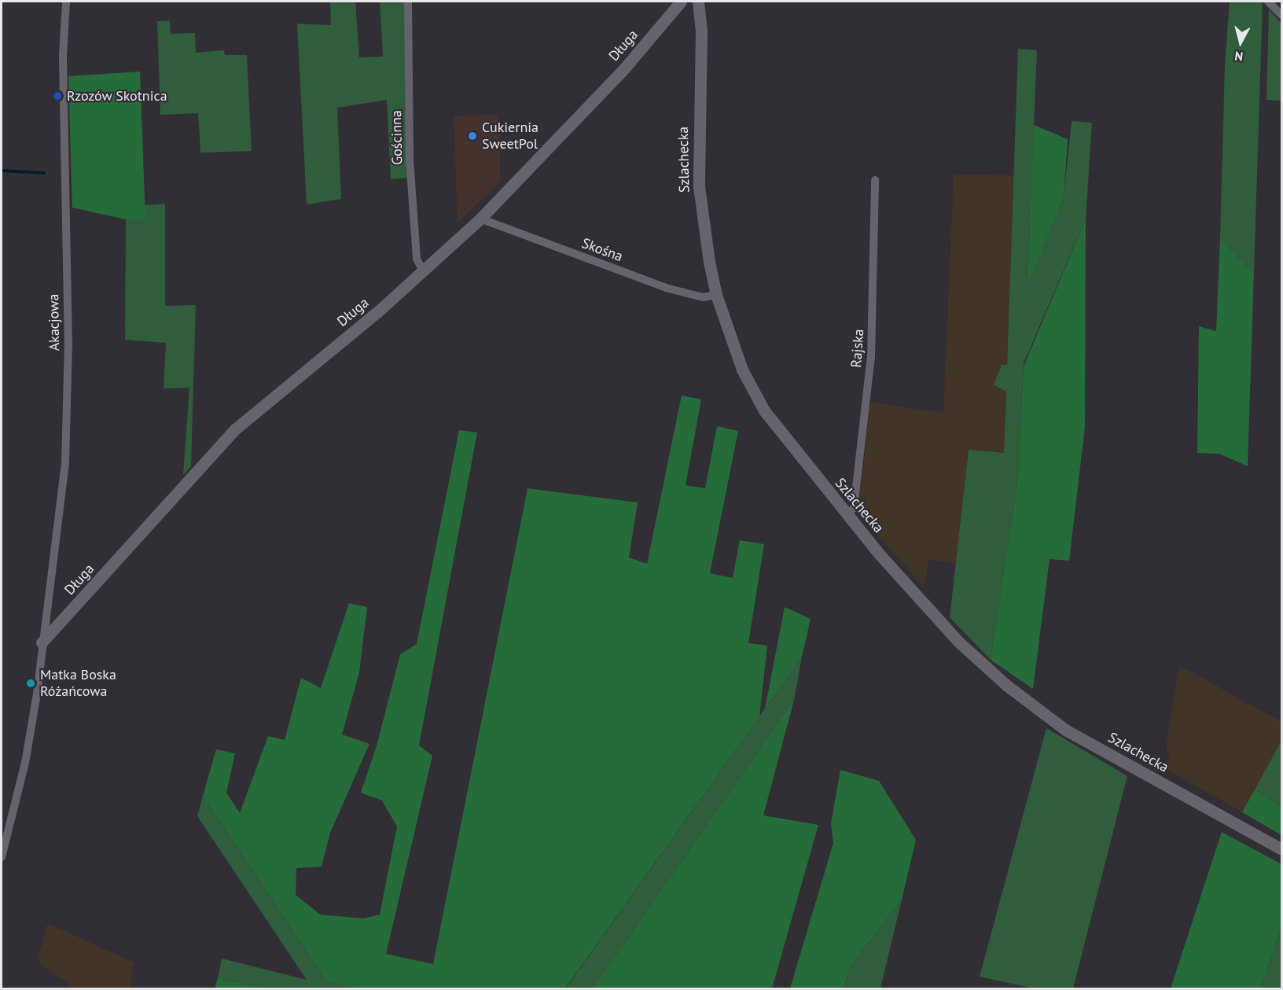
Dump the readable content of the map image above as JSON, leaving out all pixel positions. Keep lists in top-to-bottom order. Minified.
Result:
{"streets":{"street":["Długa","Gościnna","Szlachecka","Skośna","Akacjowa","Rajska"]},"crossings":[["Długa","Gościnna"],["Długa","Skośna"],["Długa","Akacjowa"],["Szlachecka","Skośna"],["Szlachecka","Rajska"]],"places":["Rzozów Skotnica","Cukiernia SweetPol","Matka Boska Różańcowa"],"north":"bottom"}
